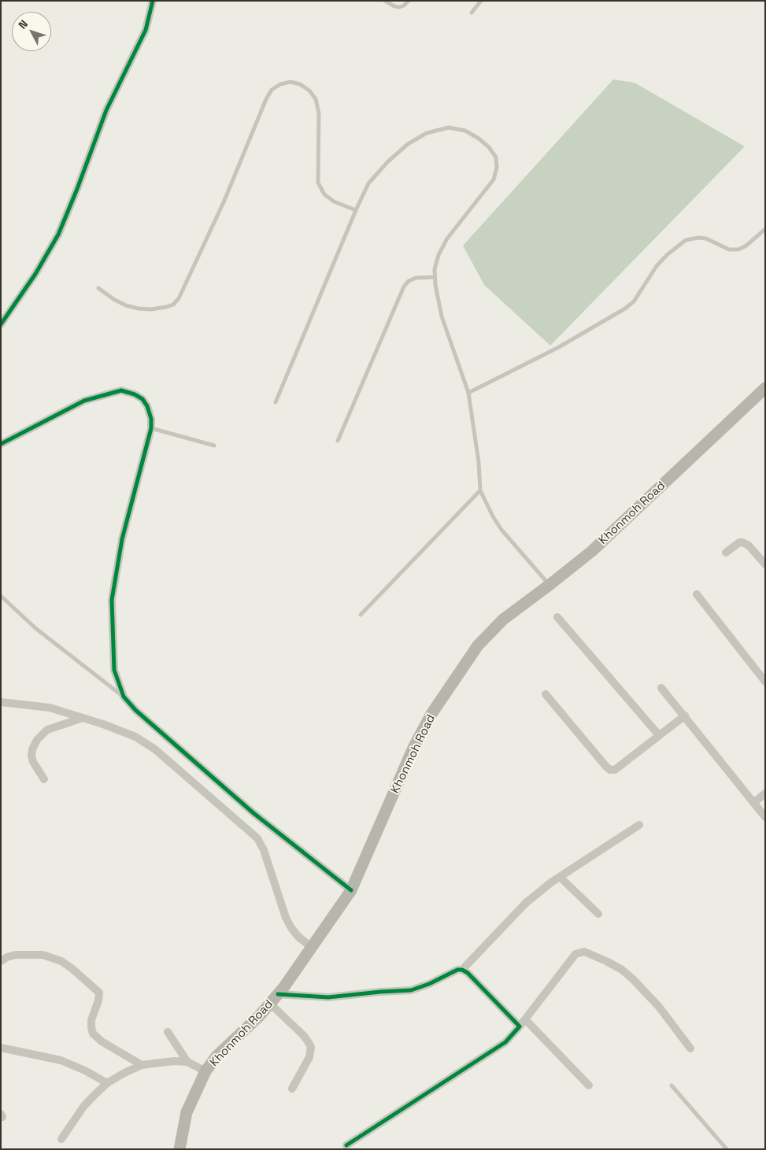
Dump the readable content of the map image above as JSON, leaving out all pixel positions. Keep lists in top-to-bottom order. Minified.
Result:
{"streets":{"main road":["Khonmoh Road"]},"north":"top left"}
